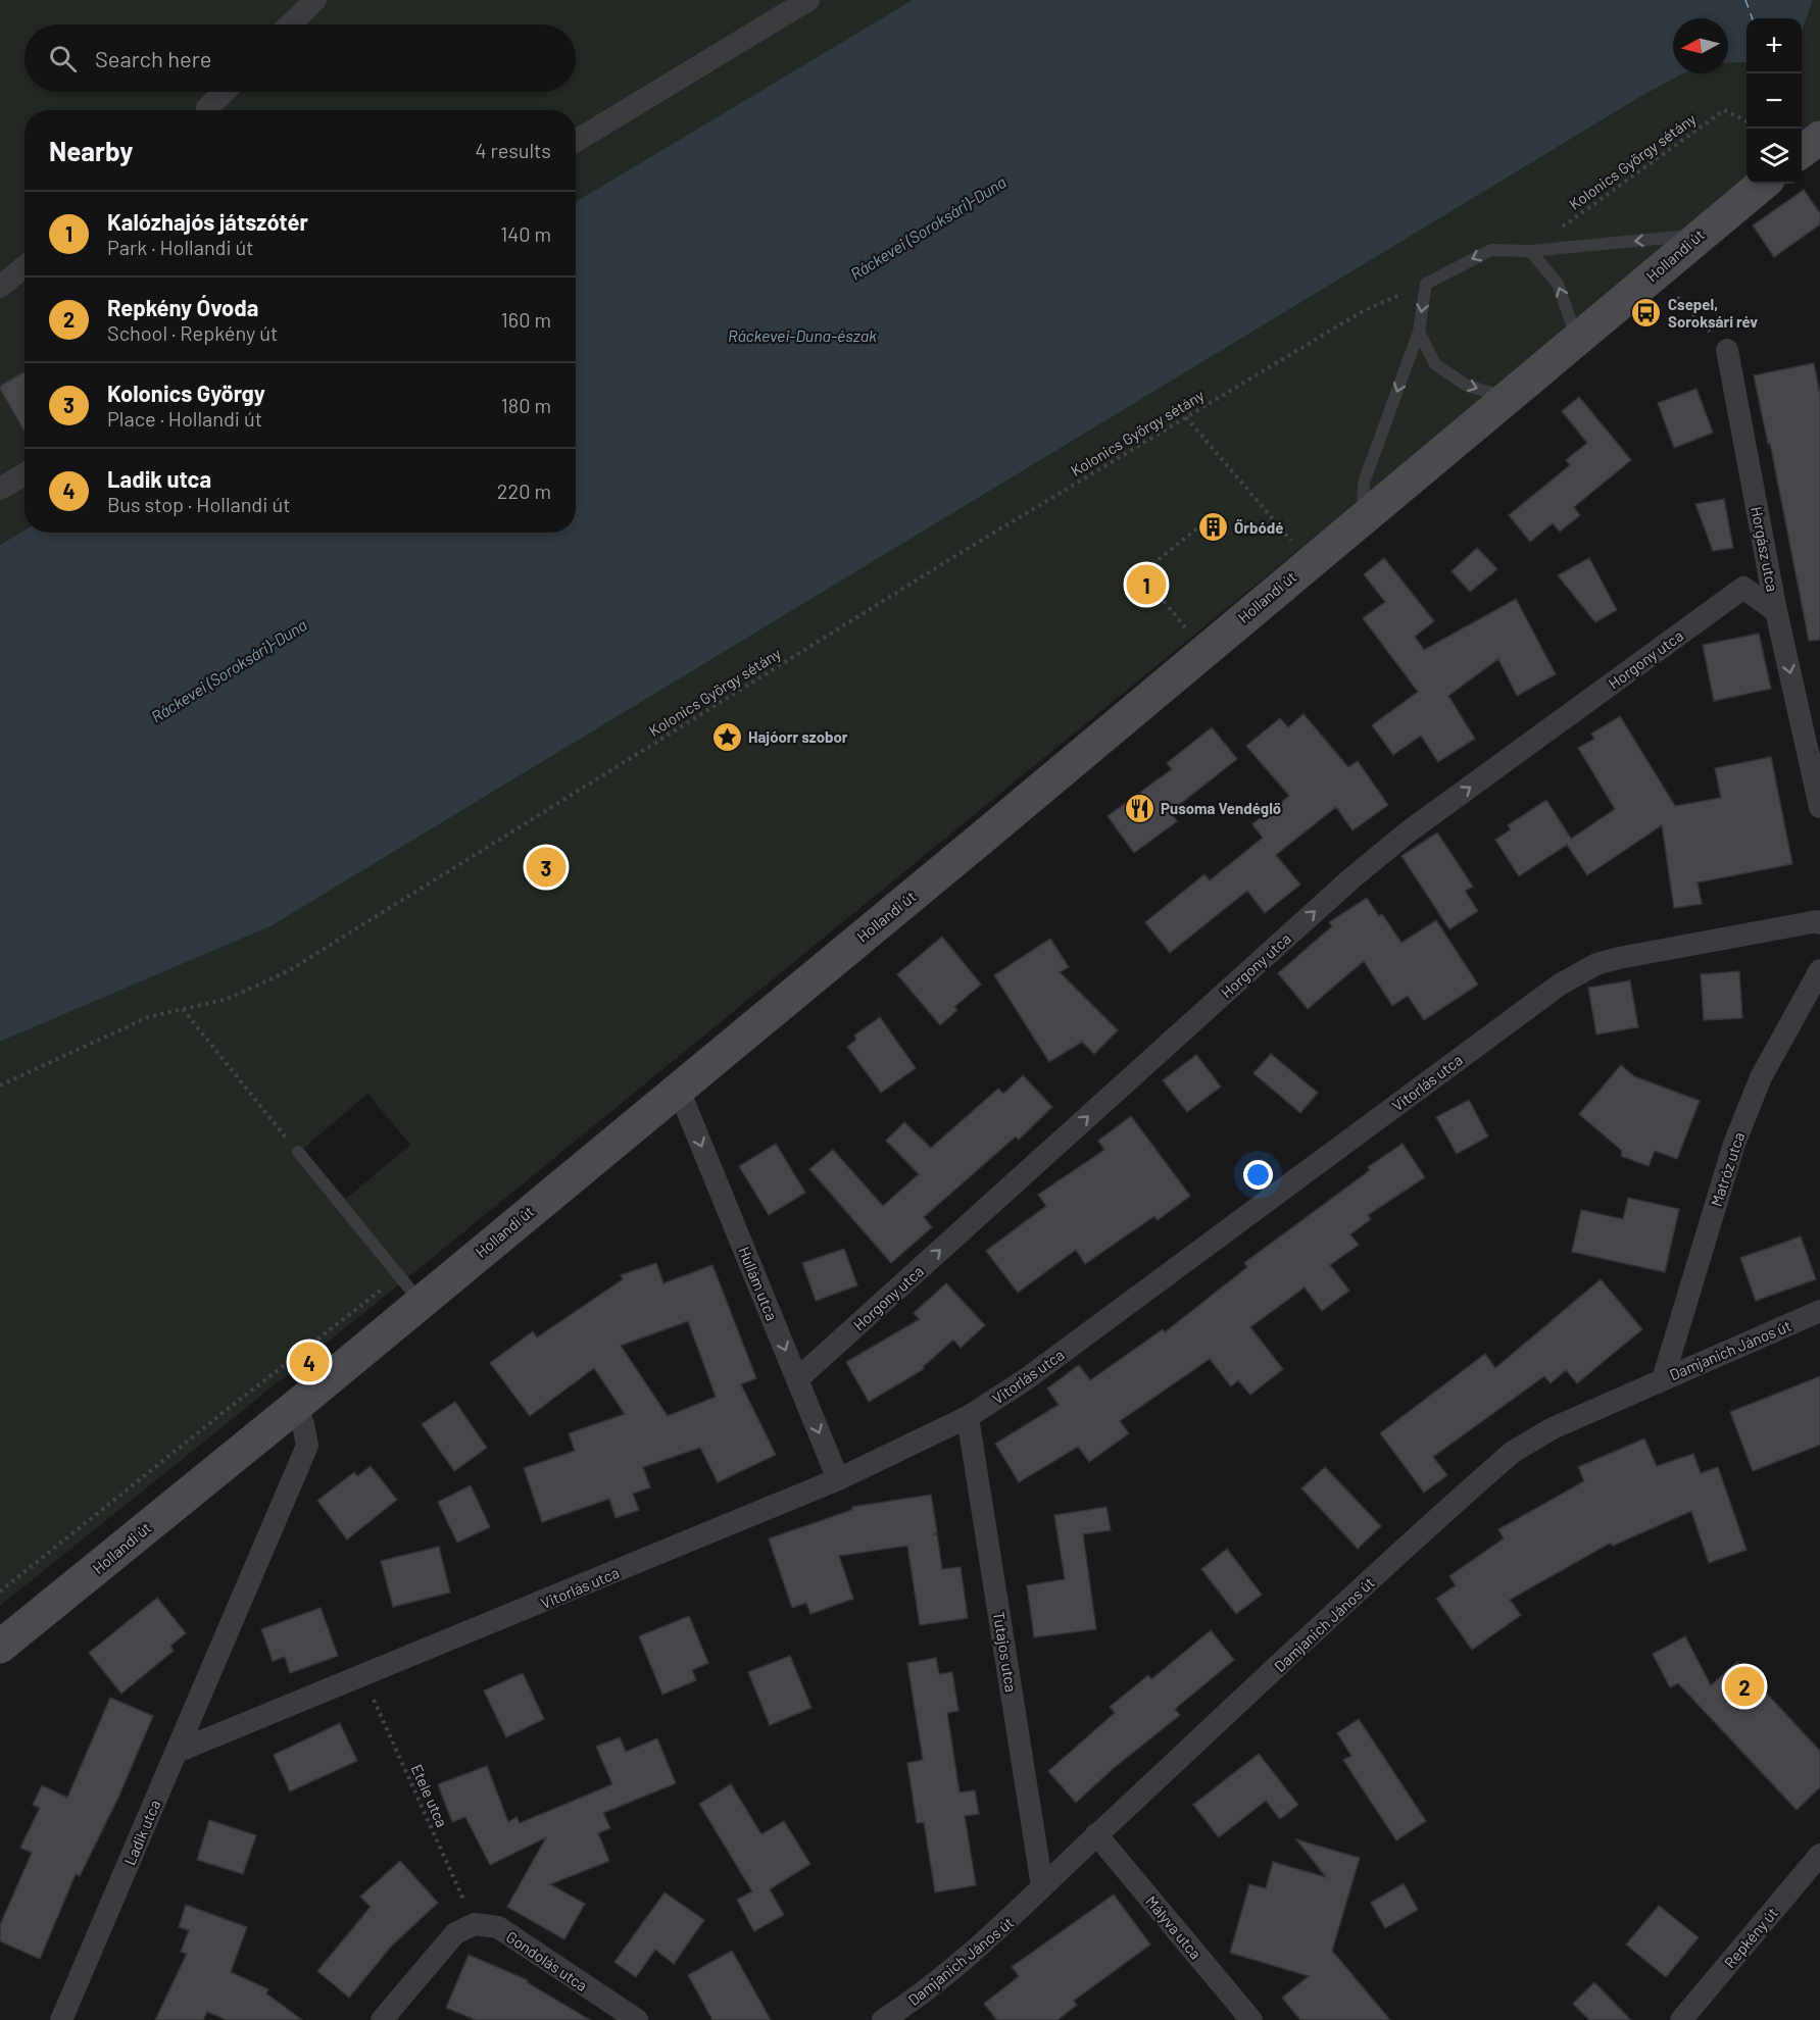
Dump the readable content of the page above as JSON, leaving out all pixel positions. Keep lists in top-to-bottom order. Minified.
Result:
{"streets":{"street":["Hollandi út","Horgász utca","Horgony utca","Vitorlás utca","Matróz utca","Hullám utca","Damjanich János út","Tutajos utca","Ladik utca","Mályva utca","Repkény út","Gondolás utca"],"path":["Kolonics György sétány","Etele utca"]},"crossings":[["Kolonics György sétány","Hollandi út"],["Hollandi út","Hullám utca"],["Hollandi út","Ladik utca"],["Horgász utca","Horgony utca"],["Horgony utca","Hullám utca"],["Vitorlás utca","Hullám utca"],["Vitorlás utca","Tutajos utca"],["Vitorlás utca","Etele utca"],["Vitorlás utca","Ladik utca"],["Matróz utca","Damjanich János út"],["Damjanich János út","Tutajos utca"],["Damjanich János út","Mályva utca"],["Etele utca","Gondolás utca"]],"one_way":["Horgász utca","Horgony utca","Hullám utca"],"water":["Ráckevei (Soroksári)-Duna","Ráckevei-Duna-észak"],"places":{"bus stop":["Csepel, Soroksári rév"],"building":["Őrbódé"],"place":["Hajóorr szobor"],"restaurant":["Pusoma Vendéglő"]},"north":"left","page":{"map_buttons":["+","−"],"search":"Search here","heading":["Nearby","4 results"],"list":[{"mark":"1","name":"Kalózhajós játszótér","note":"Park · Hollandi út","value":"140 m"},{"mark":"2","name":"Repkény Óvoda","note":"School · Repkény út","value":"160 m"},{"mark":"3","name":"Kolonics György","note":"Place · Hollandi út","value":"180 m"},{"mark":"4","name":"Ladik utca","note":"Bus stop · Hollandi út","value":"220 m"}],"pins":["1","3","4","2"]}}
